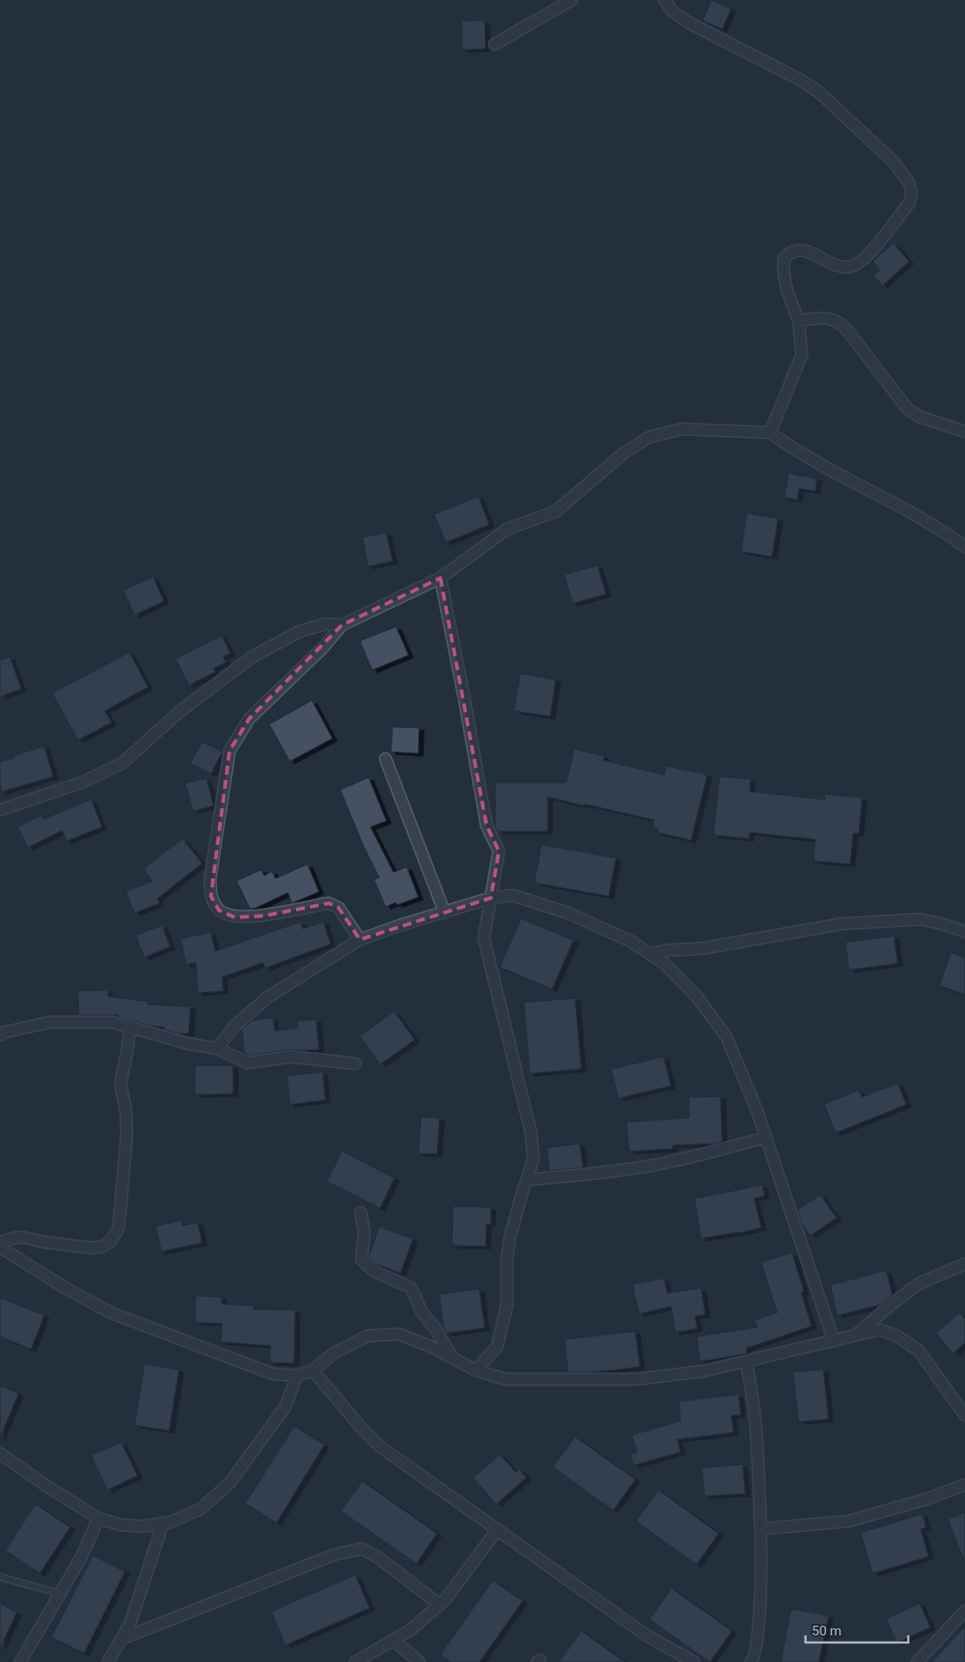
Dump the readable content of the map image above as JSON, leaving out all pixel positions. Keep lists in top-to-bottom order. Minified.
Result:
{"scale_bar":"50 m"}
